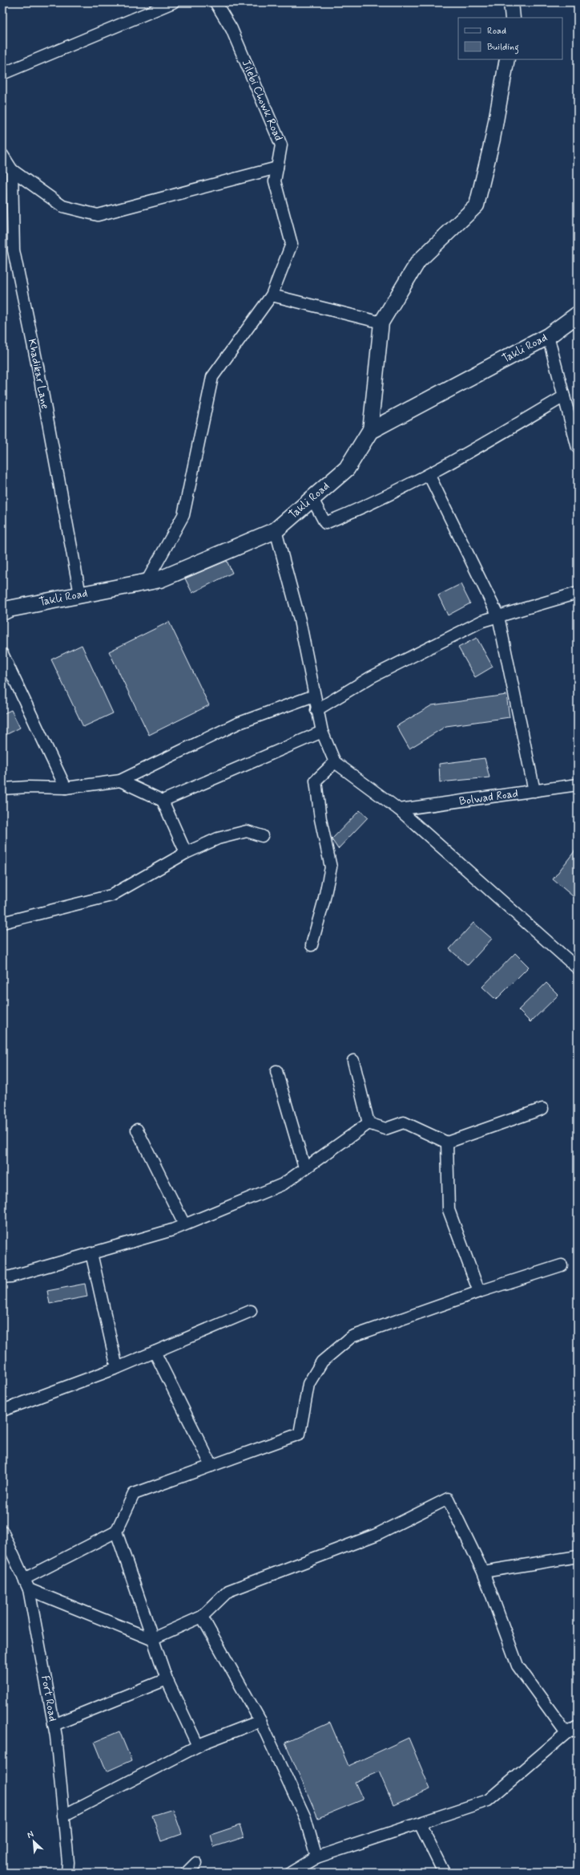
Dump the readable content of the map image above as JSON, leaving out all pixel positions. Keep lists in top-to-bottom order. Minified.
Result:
{"streets":{"main road":["Takli Road"],"street":["Jilebi Chowk Road","Khadikar Lane","Bolwad Road","Fort Road"]},"crossings":[["Jilebi Chowk Road","Takli Road"],["Takli Road","Khadikar Lane"]],"legend":["Road","Building"],"north":"top left"}
